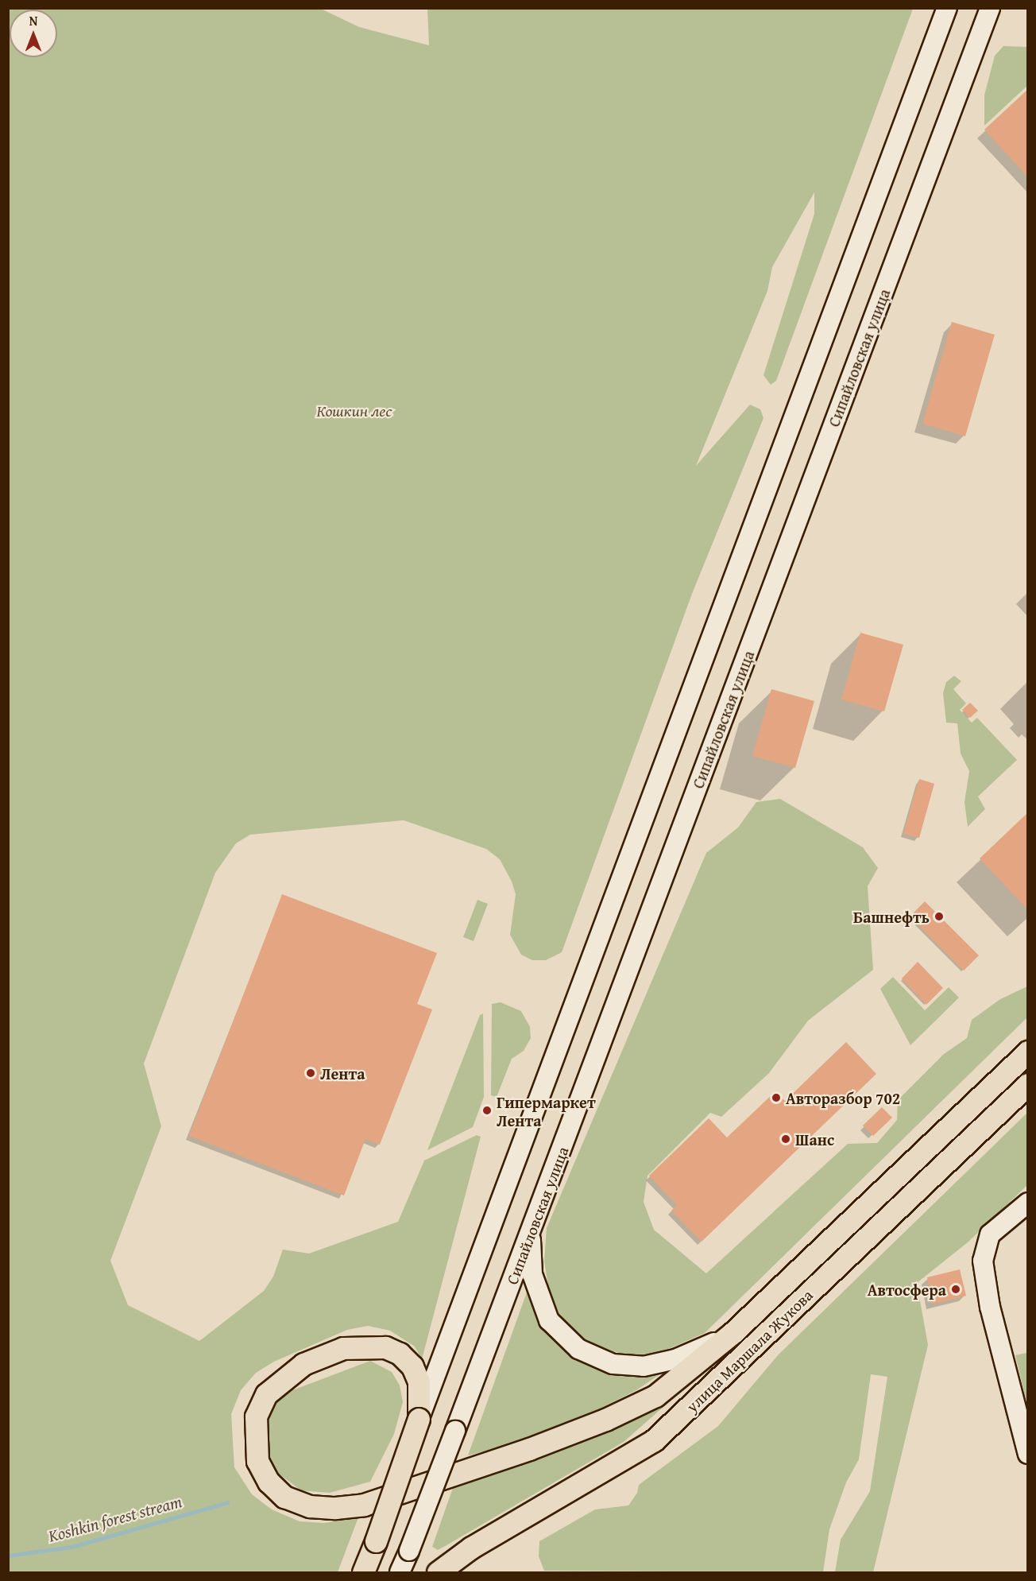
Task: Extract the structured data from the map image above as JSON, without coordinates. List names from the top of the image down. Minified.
{"streets":{"main road":["Сипайловская улица","улица Маршала Жукова"]},"water":["Koshkin forest stream"],"parks":["Кошкин лес"],"places":["Башнефть","Лента","Авторазбор 702","Гипермаркет Лента","Шанс","Автосфера"],"north":"top"}
